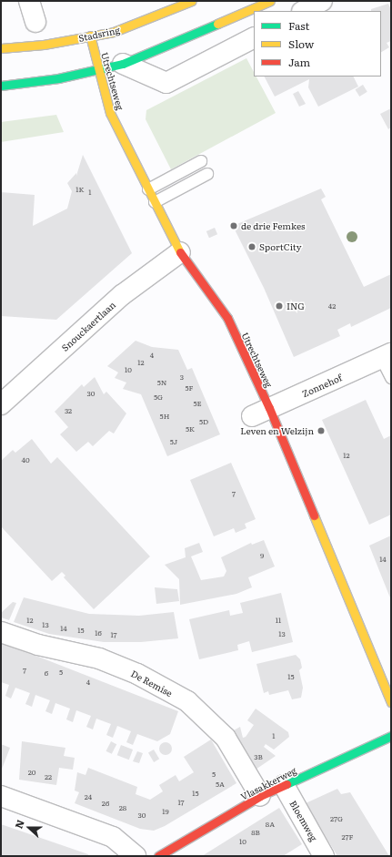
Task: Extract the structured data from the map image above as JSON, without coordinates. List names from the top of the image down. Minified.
{"streets":{"main road":["Stadsring","Utrechtseweg","Vlasakkerweg"],"street":["Snouckaertlaan","Zonnehof","De Remise","Bloemweg"]},"crossings":[["Stadsring","Utrechtseweg"],["Utrechtseweg","Snouckaertlaan"],["Utrechtseweg","Zonnehof"],["De Remise","Vlasakkerweg"],["Vlasakkerweg","Bloemweg"]],"places":["de drie Femkes","SportCity","ING","Leven en Welzijn"],"house_numbers":["1K","1","42","4","12","10","3","5N","5F","30","5G","5E","32","5H","5D","5K","5J","12","40","7","9","14","12","11","13","14","15","16","13","17","7","5","6","15","4","1","3B","20","5","22","5A","15","24","17","26","28","19","30","27G","8A","8B","27F","10"],"legend":["Fast","Slow","Jam"],"north":"left"}
